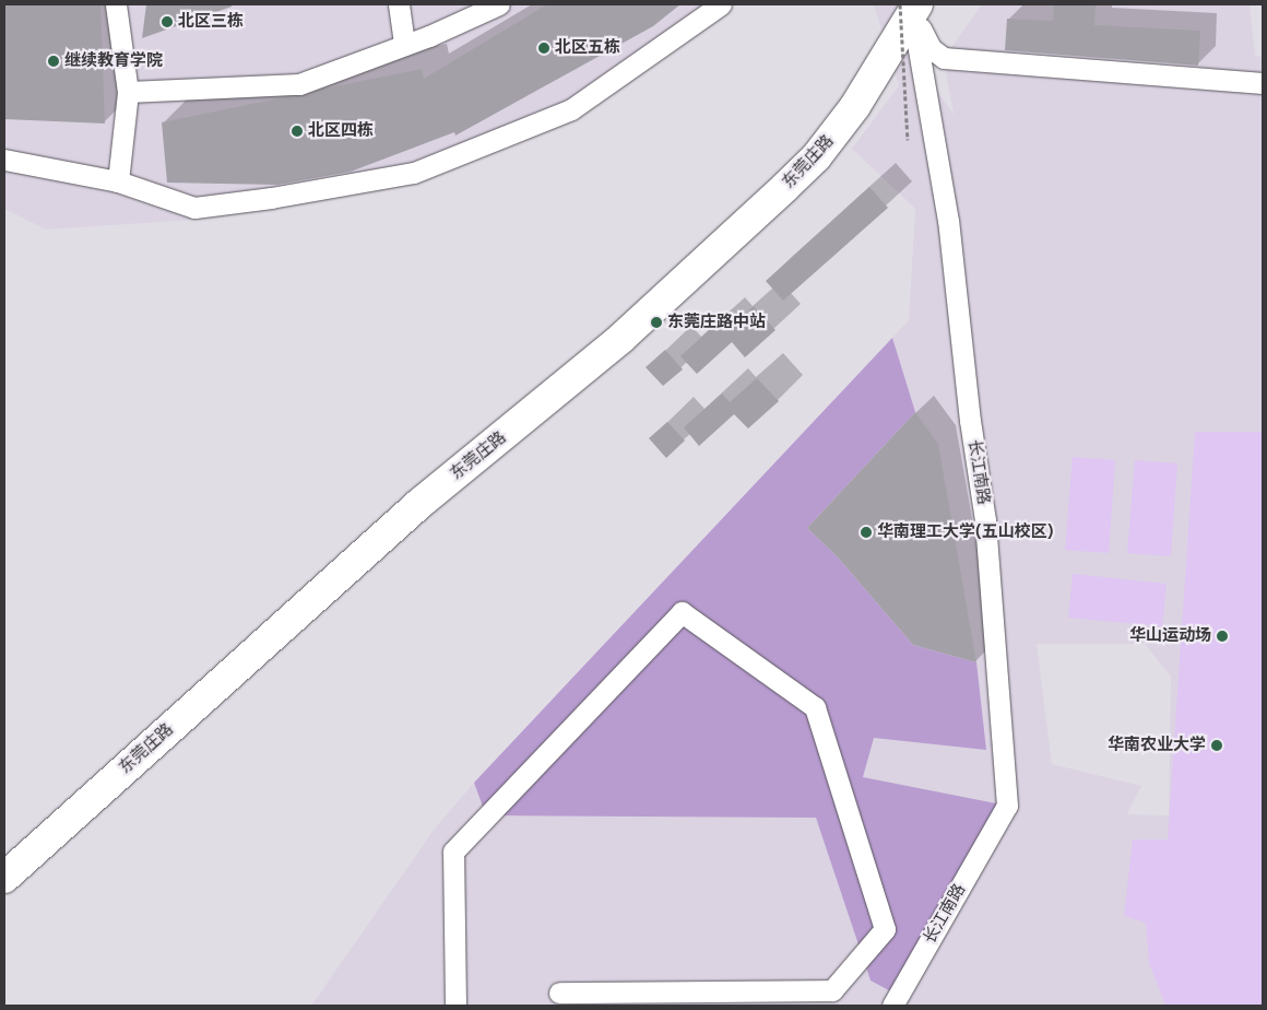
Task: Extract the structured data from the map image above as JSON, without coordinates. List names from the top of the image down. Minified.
{"streets":{"street":["东莞庄路","长江南路"]},"crossings":[["东莞庄路","长江南路"]],"places":["北区三栋","北区五栋","继续教育学院","北区四栋","东莞庄路中站","华南理工大学(五山校区)","华山运动场","华南农业大学"]}
